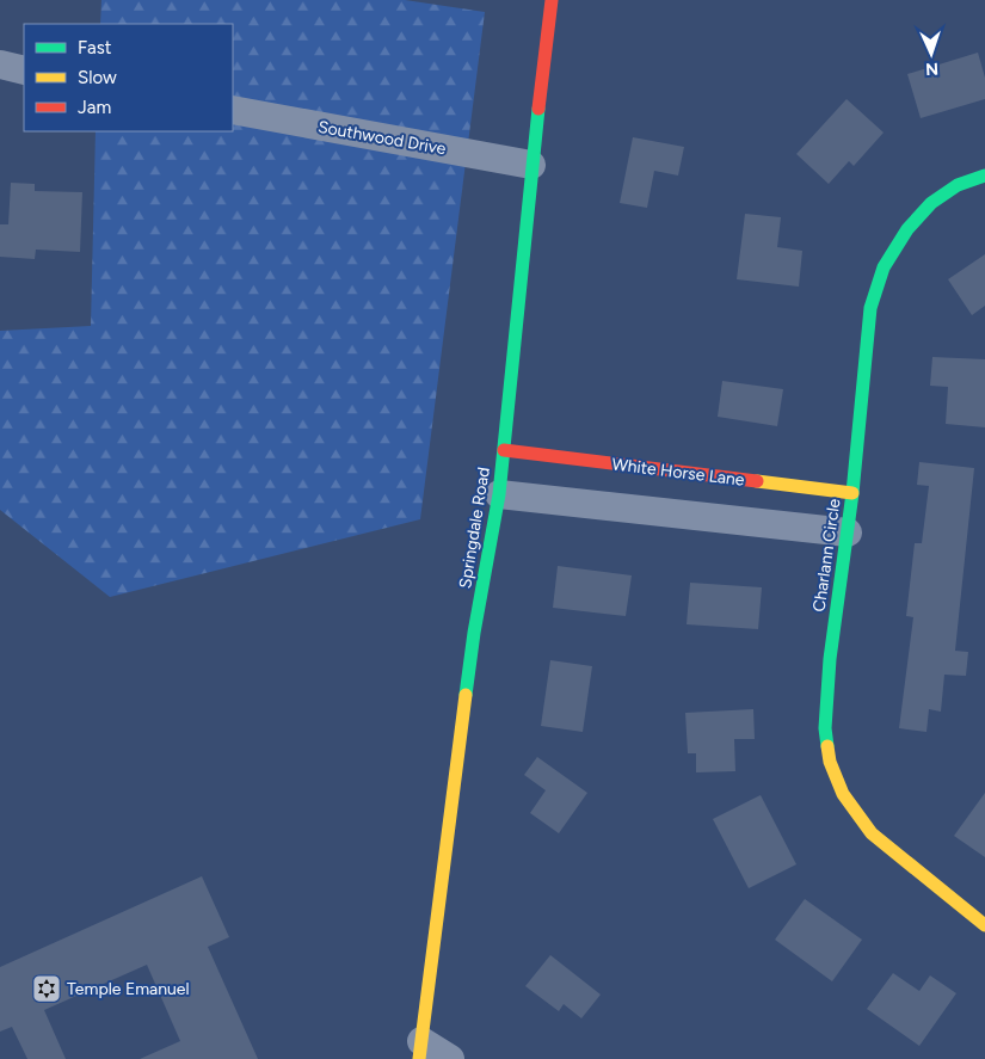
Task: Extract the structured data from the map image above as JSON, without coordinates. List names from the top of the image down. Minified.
{"streets":{"street":["Southwood Drive","White Horse Lane","Springdale Road","Charlann Circle"]},"crossings":[["Southwood Drive","Springdale Road"],["White Horse Lane","Springdale Road"],["White Horse Lane","Charlann Circle"]],"places":{"synagogue":["Temple Emanuel"]},"legend":["Fast","Slow","Jam"],"north":"bottom"}
